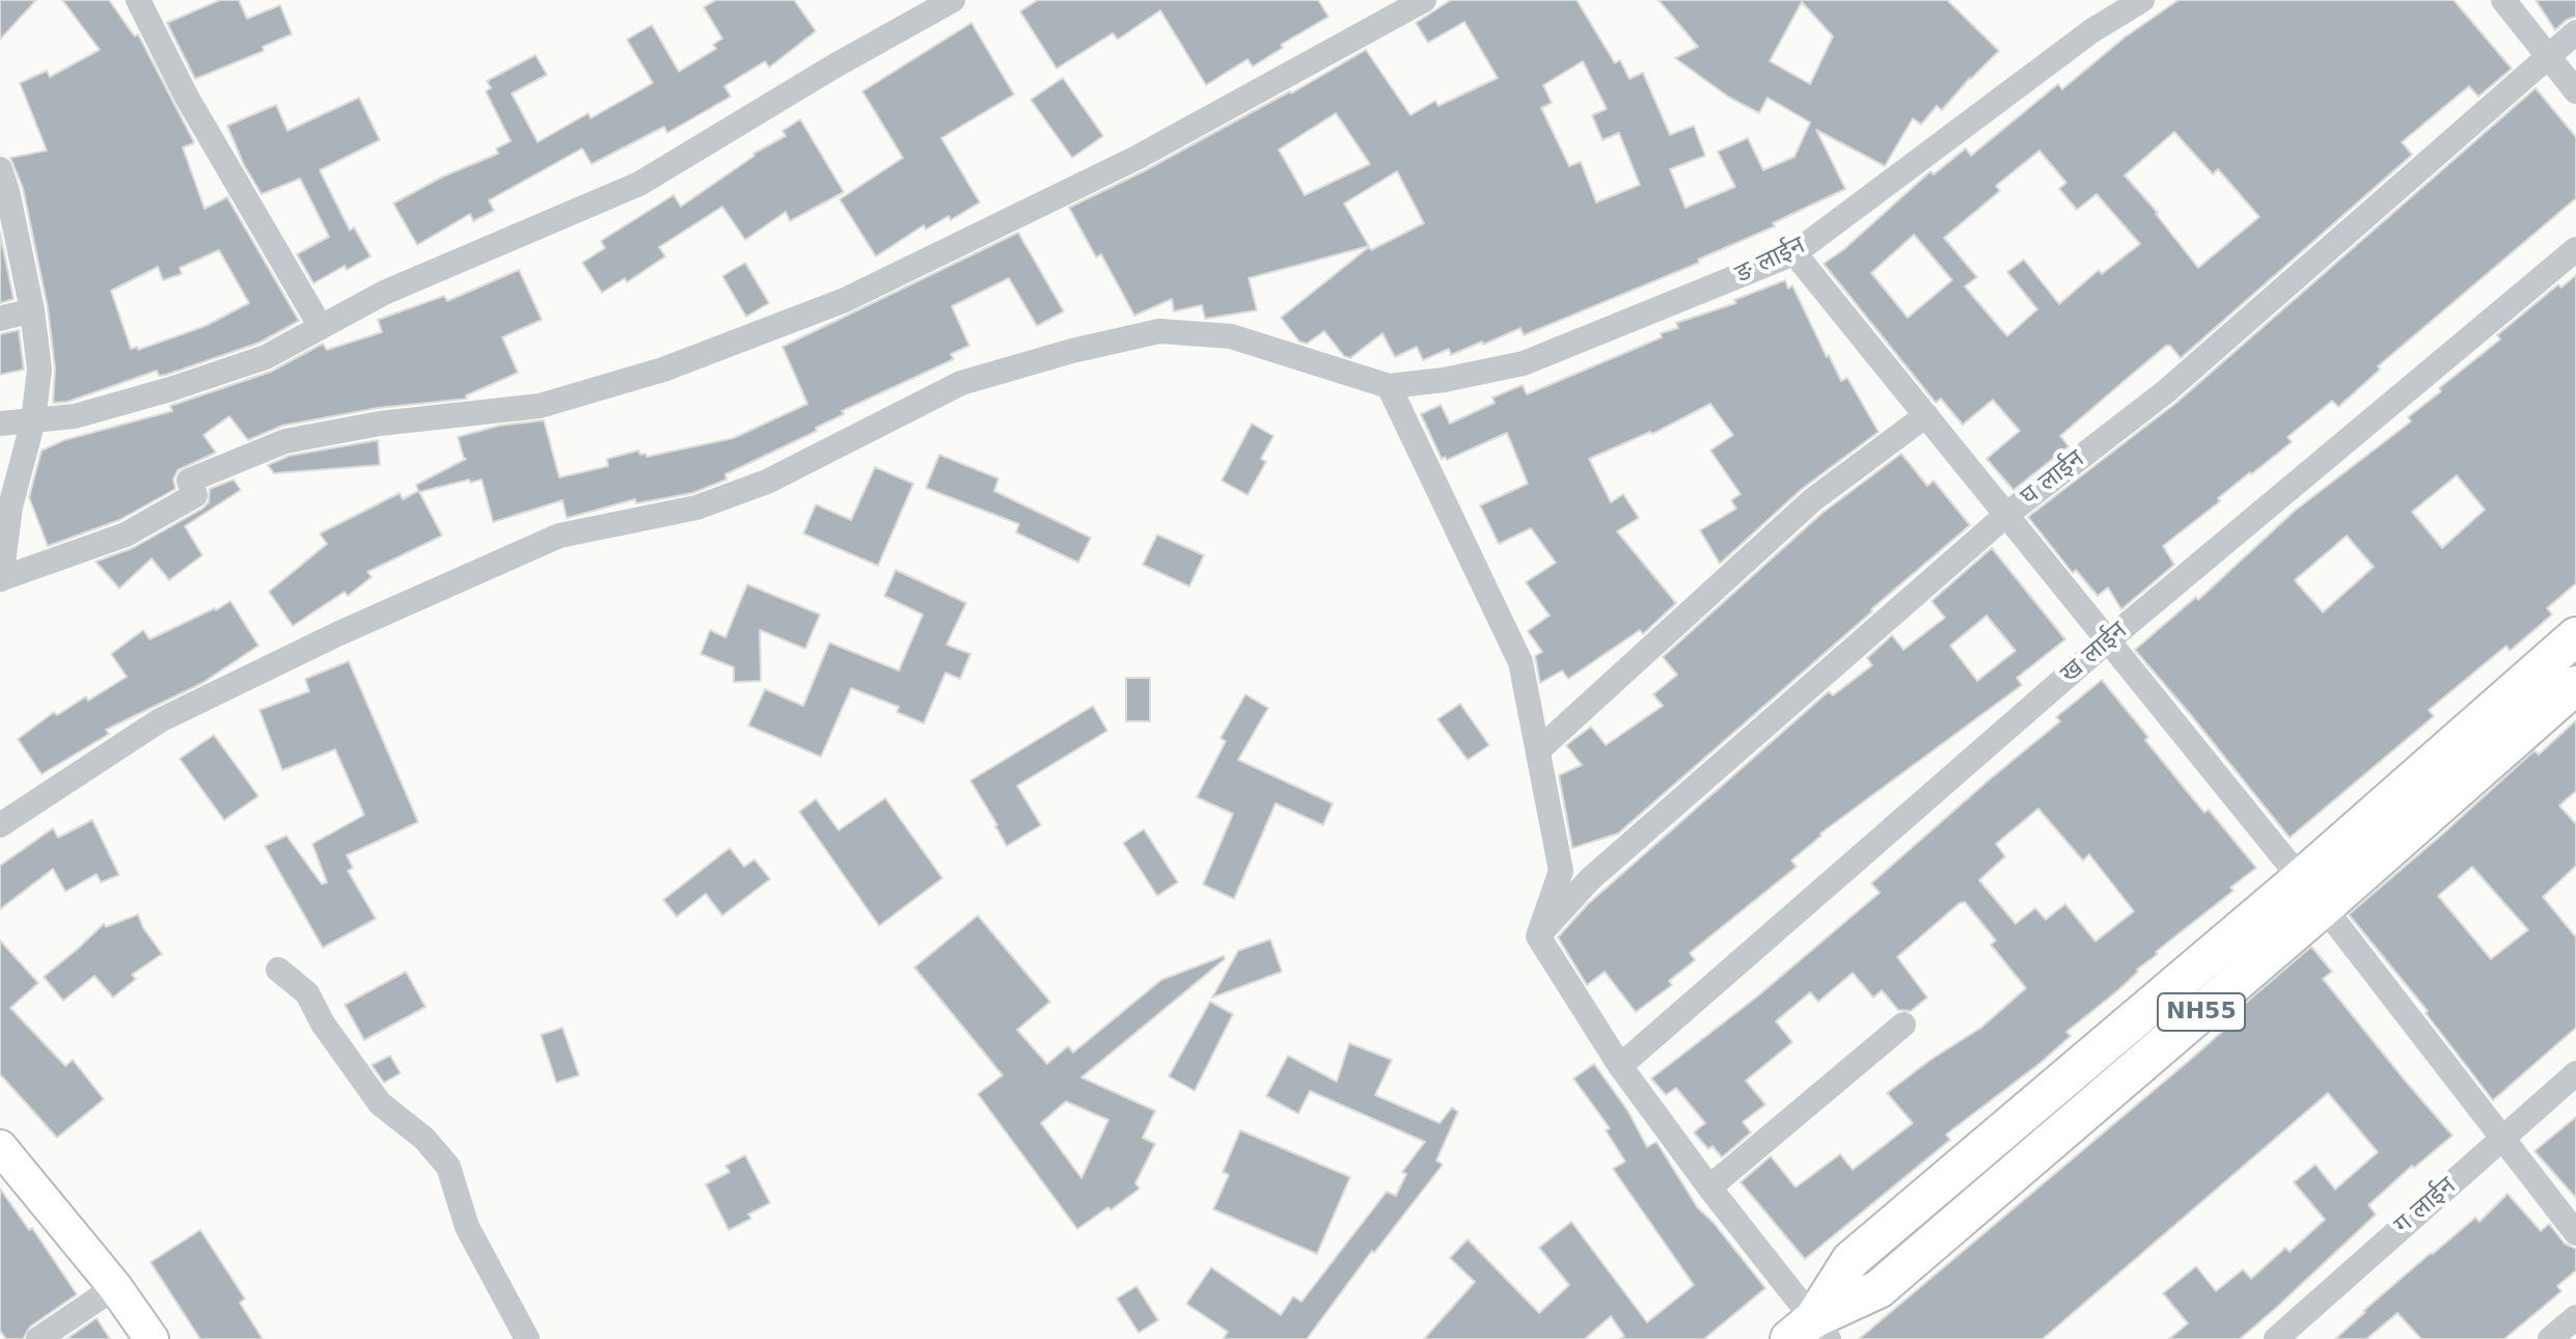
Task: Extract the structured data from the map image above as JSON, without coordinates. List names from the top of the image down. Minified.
{"streets":{"main road":["NH55"],"street":["ङ लाईन","घ लाईन","ख लाईन","ग लाईन"]}}
